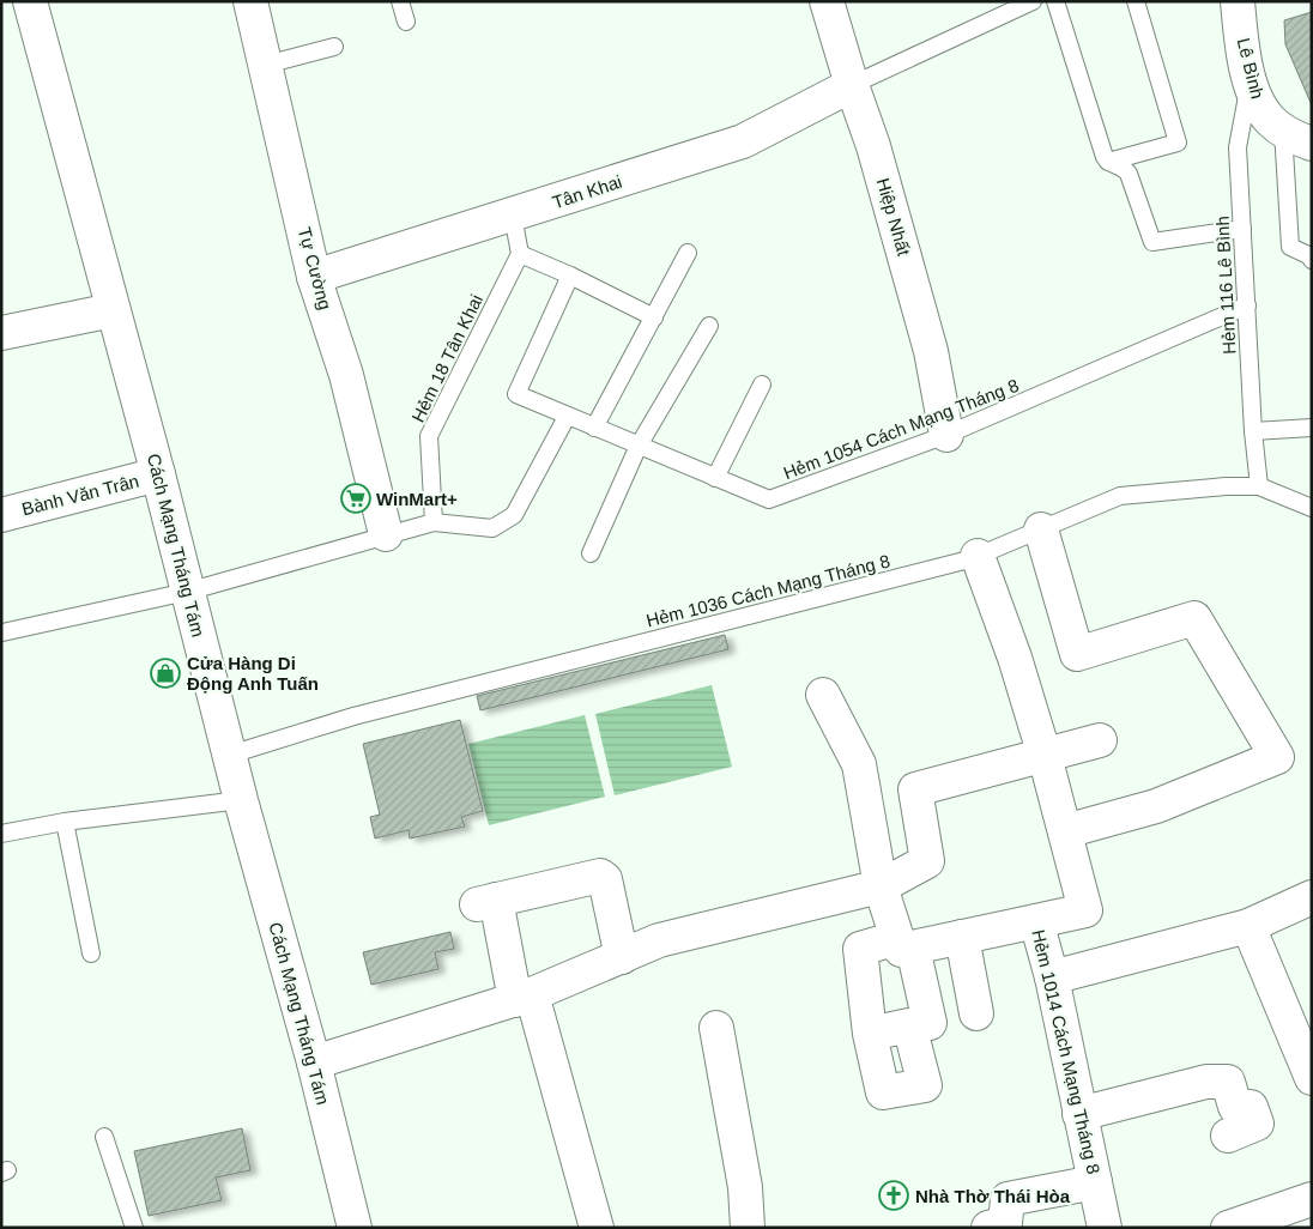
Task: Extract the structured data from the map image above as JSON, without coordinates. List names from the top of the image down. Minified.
{"streets":{"street":["Lê Bình","Tân Khai","Hiệp Nhất","Tự Cường","Bành Văn Trân","Cách Mạng Tháng Tám","Hẻm 1014 Cách Mạng Tháng 8"],"lane":["Hẻm 116 Lê Bình","Hẻm 18 Tân Khai","Hẻm 1054 Cách Mạng Tháng 8","Hẻm 1036 Cách Mạng Tháng 8"]},"crossings":[["Lê Bình","Hẻm 116 Lê Bình"],["Tân Khai","Hiệp Nhất"],["Tân Khai","Tự Cường"],["Hiệp Nhất","Hẻm 1054 Cách Mạng Tháng 8"],["Hẻm 116 Lê Bình","Hẻm 1054 Cách Mạng Tháng 8"],["Hẻm 116 Lê Bình","Hẻm 1036 Cách Mạng Tháng 8"],["Bành Văn Trân","Cách Mạng Tháng Tám"],["Cách Mạng Tháng Tám","Hẻm 1036 Cách Mạng Tháng 8"]],"places":{"supermarket":["WinMart+"],"shop":["Cửa Hàng Di Động Anh Tuấn"],"church":["Nhà Thờ Thái Hòa"]}}
